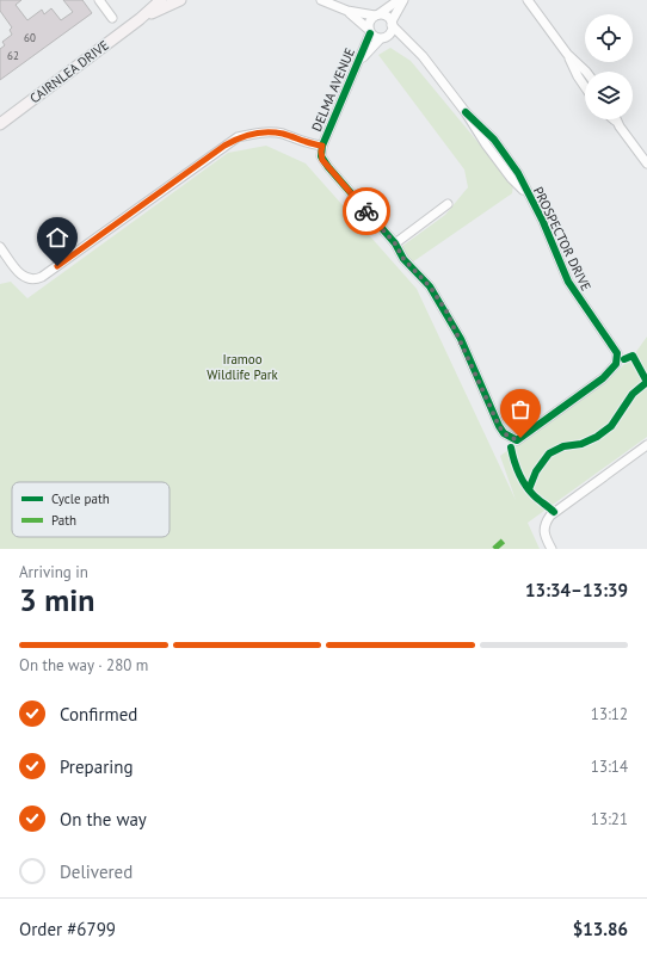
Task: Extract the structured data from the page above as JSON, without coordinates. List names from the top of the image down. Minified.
{"streets":{"street":["CAIRNLEA DRIVE","DELMA AVENUE","PROSPECTOR DRIVE"]},"crossings":[["DELMA AVENUE","PROSPECTOR DRIVE"]],"parks":["Iramoo Wildlife Park"],"house_numbers":["60","62"],"legend":["Cycle path","Path"],"page":{"heading":["3 min","Arriving in","13:34–13:39"],"panel":["Order #6799","$13.86"],"bar":"On the way · 280 m","list":[["Confirmed","13:12"],["Preparing","13:14"],["On the way","13:21"],"Delivered"]}}
